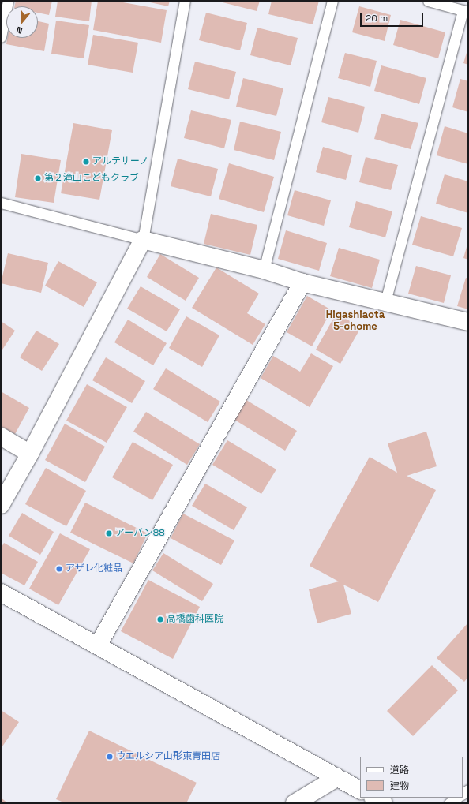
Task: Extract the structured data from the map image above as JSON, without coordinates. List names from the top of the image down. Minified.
{"districts":["Higashiaota 5-chome"],"places":["アルテサーノ","第２滝山こどもクラブ","アーバン88","アザレ化粧品","高橋歯科医院","ウエルシア山形東青田店"],"legend":["道路","建物"],"scale_bar":"20 m","north":"bottom"}
